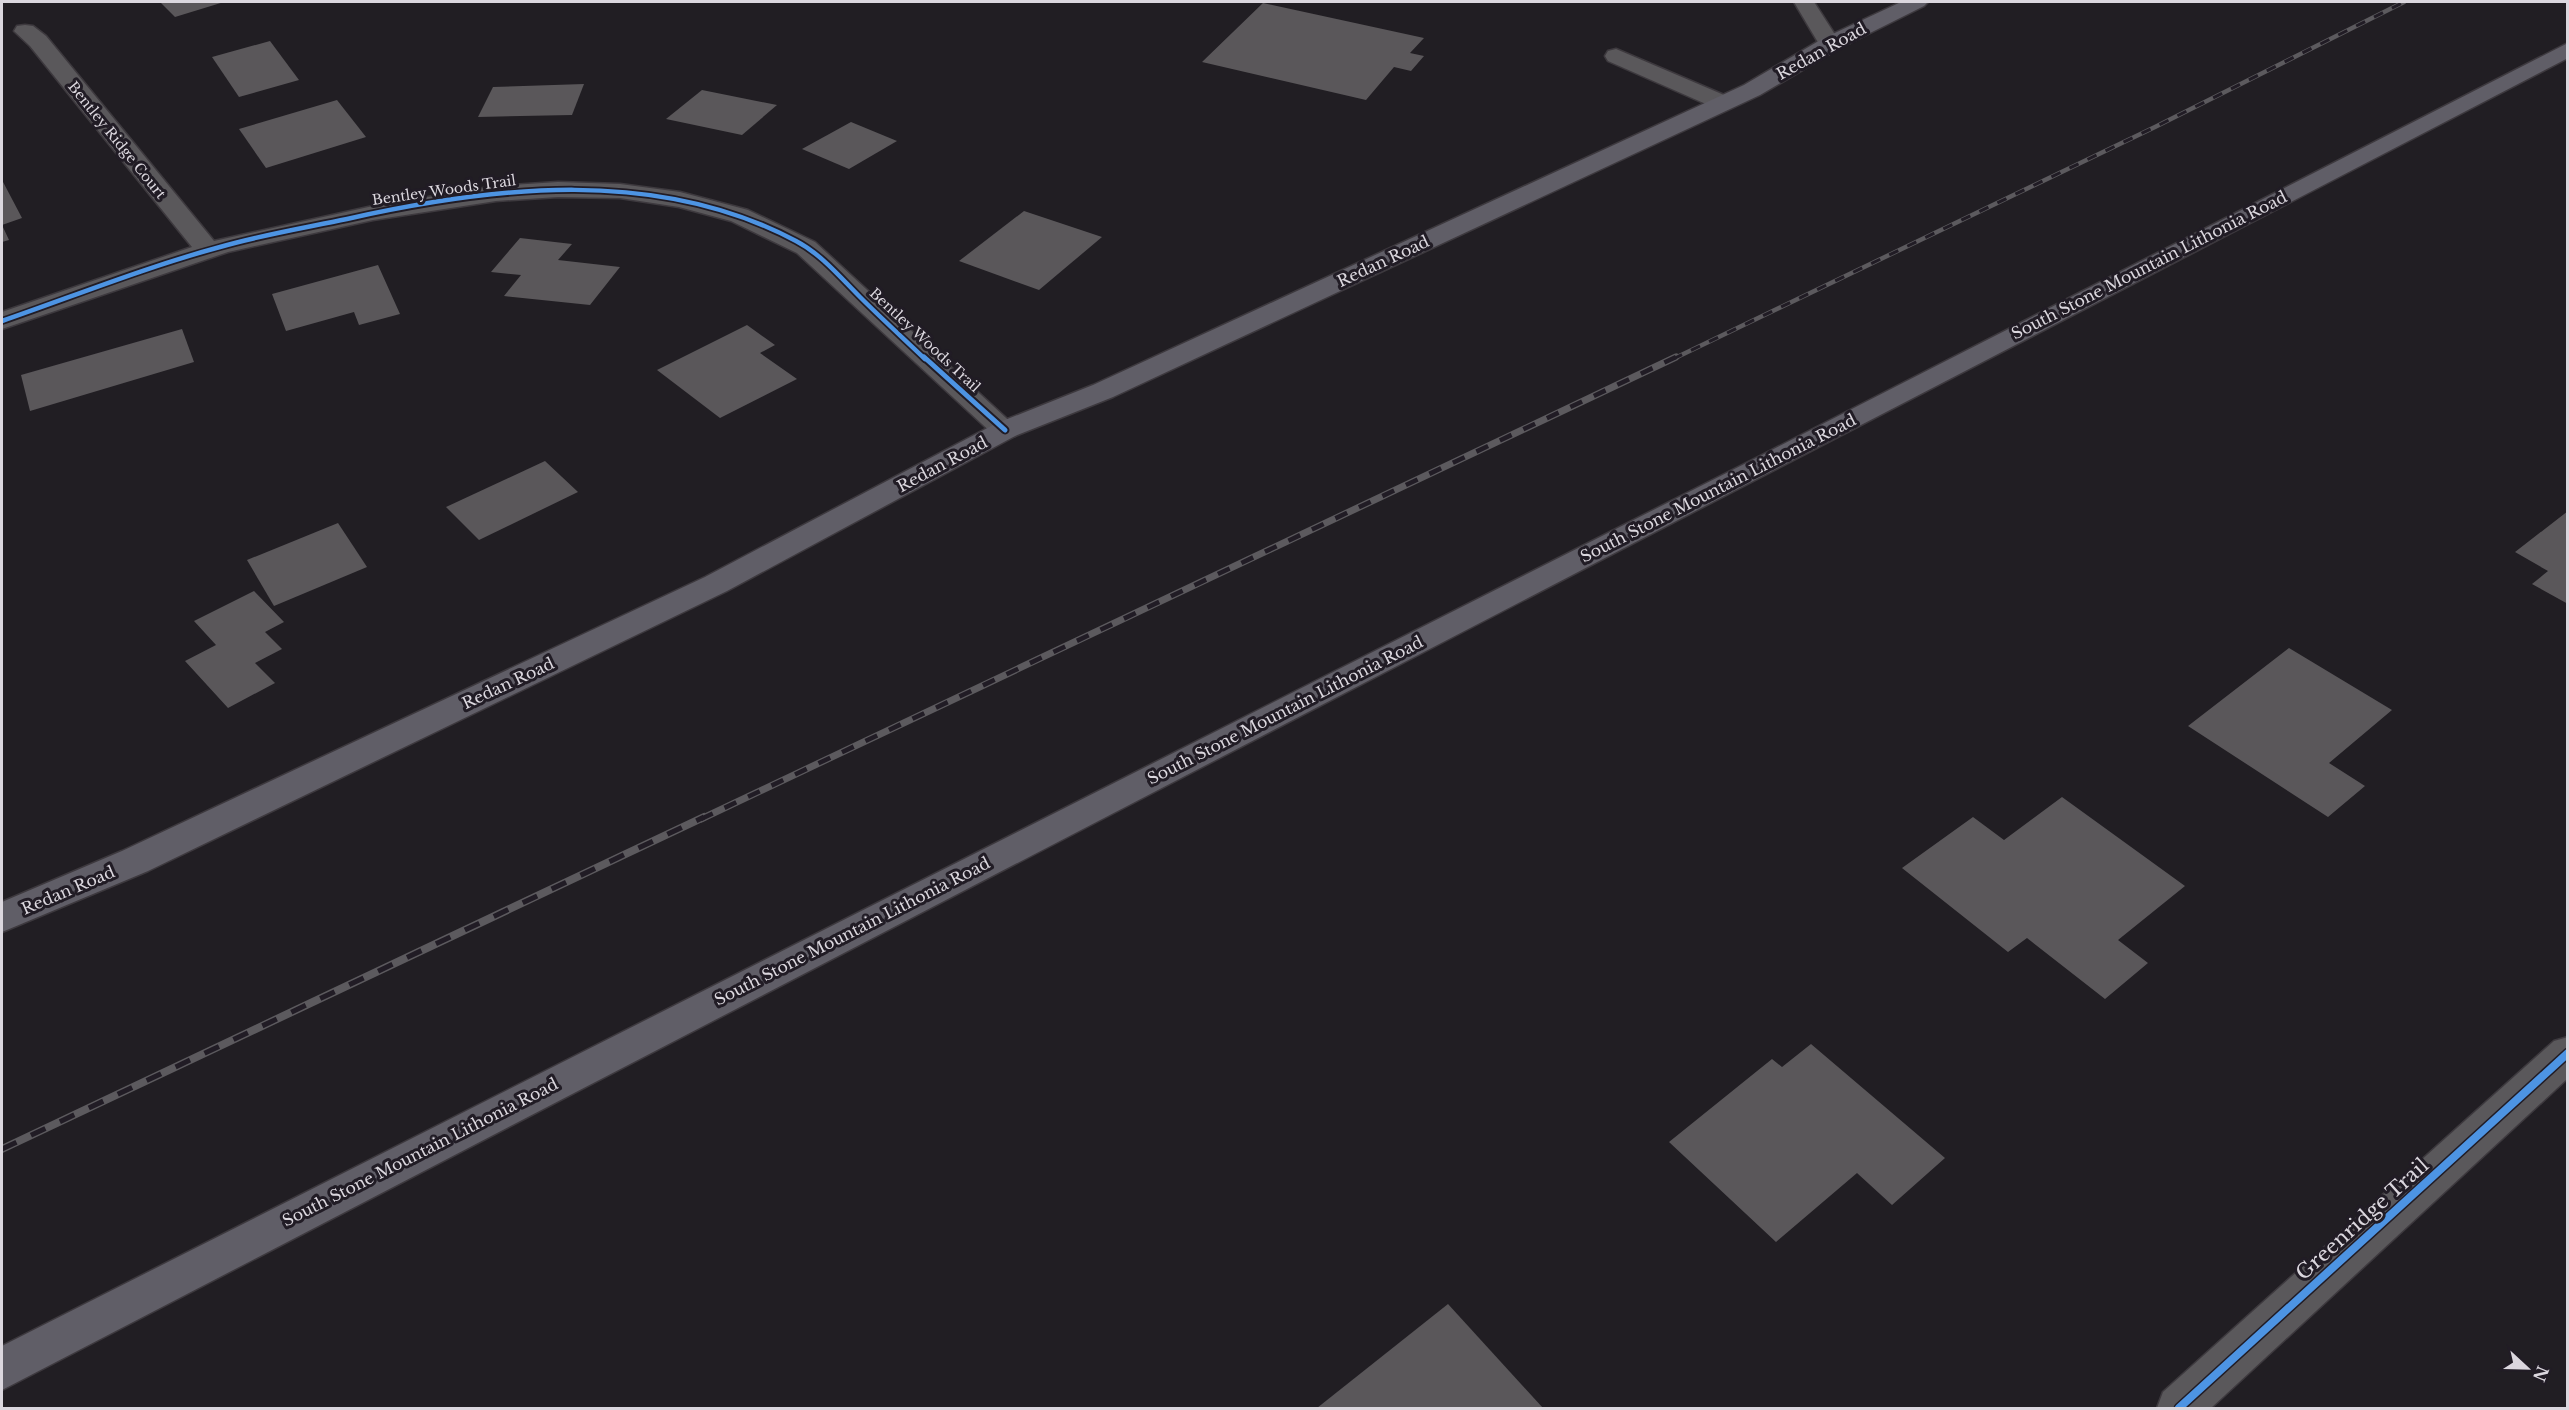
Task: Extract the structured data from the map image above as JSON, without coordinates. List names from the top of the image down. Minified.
{"streets":{"main road":["Redan Road","South Stone Mountain Lithonia Road"],"street":["Bentley Ridge Court","Bentley Woods Trail","Greenridge Trail"]},"crossings":[["Redan Road","Bentley Woods Trail"],["Bentley Ridge Court","Bentley Woods Trail"]],"north":"right"}
